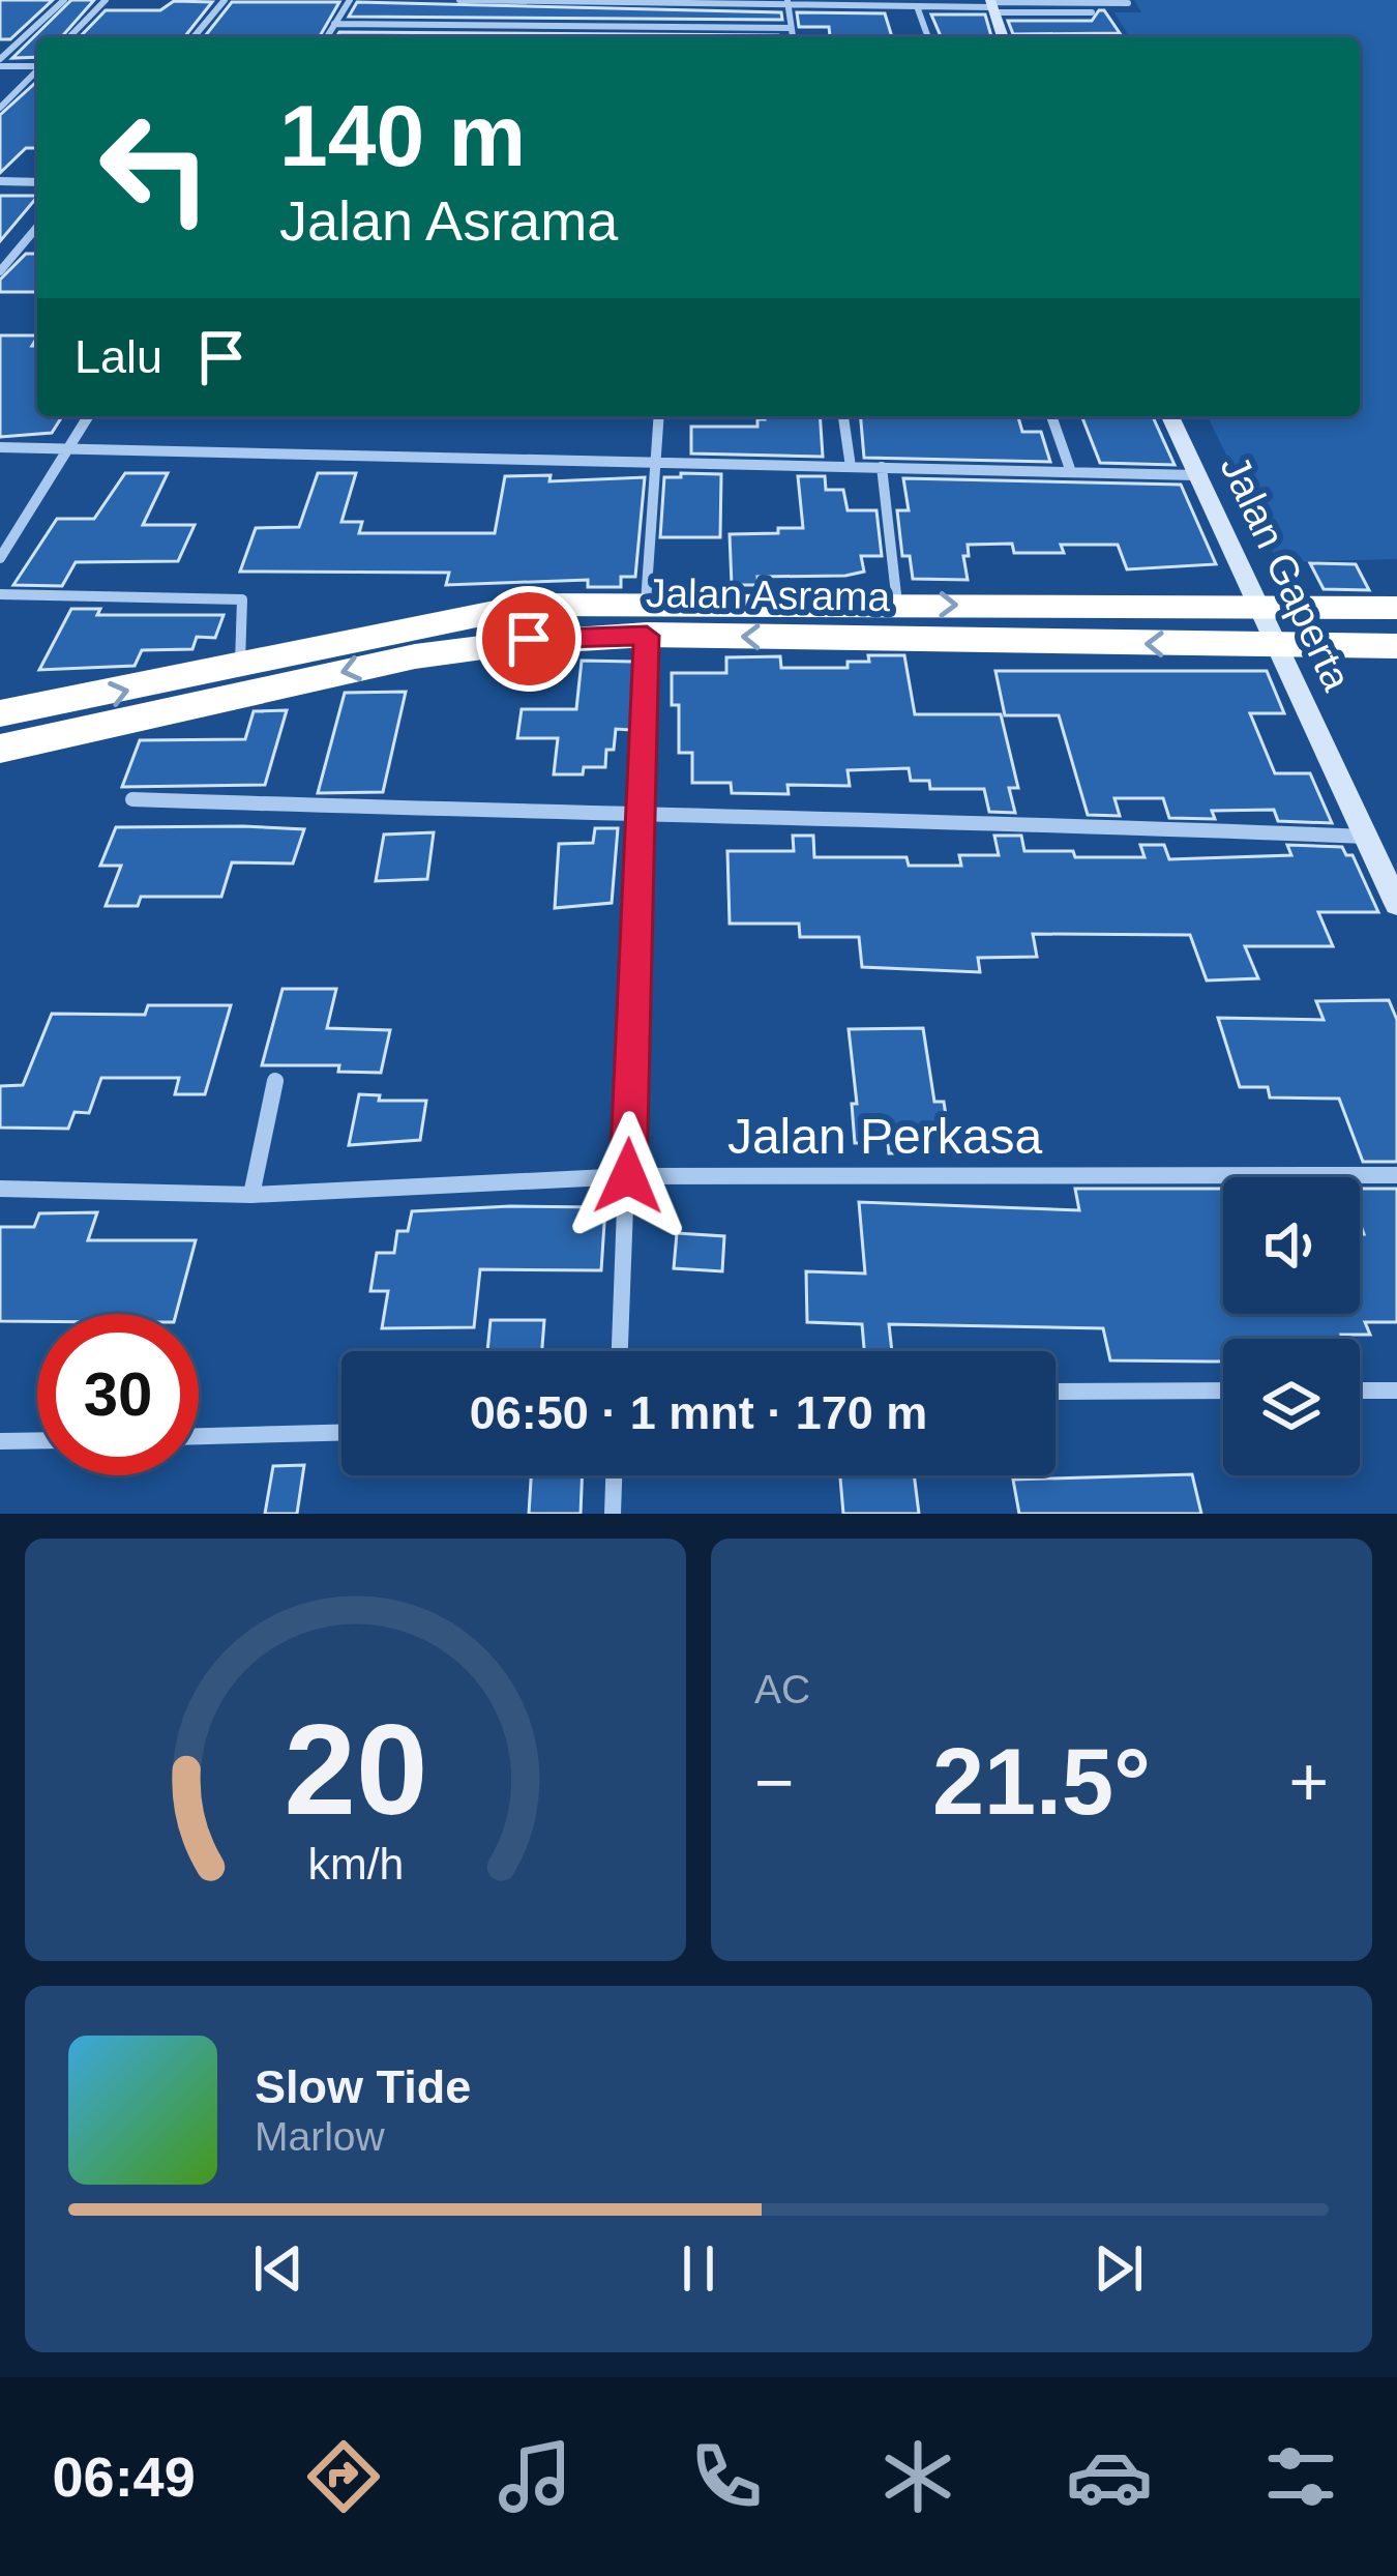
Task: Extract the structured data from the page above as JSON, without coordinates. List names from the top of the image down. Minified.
{"streets":{"highway":["Jalan Asrama"],"street":["Jalan Gaperta","Jalan Perkasa"]},"crossings":[["Jalan Gaperta","Jalan Asrama"]],"page":{"turn":["140 m","Jalan Asrama"],"then":"Lalu","limit":"30","trip":"06:50 · 1 mnt · 170 m","tile":"AC","heat":["−","21.5°","+"],"song":["Slow Tide","Marlow"],"tabs":"06:49","gauge":["20","km/h"]}}
